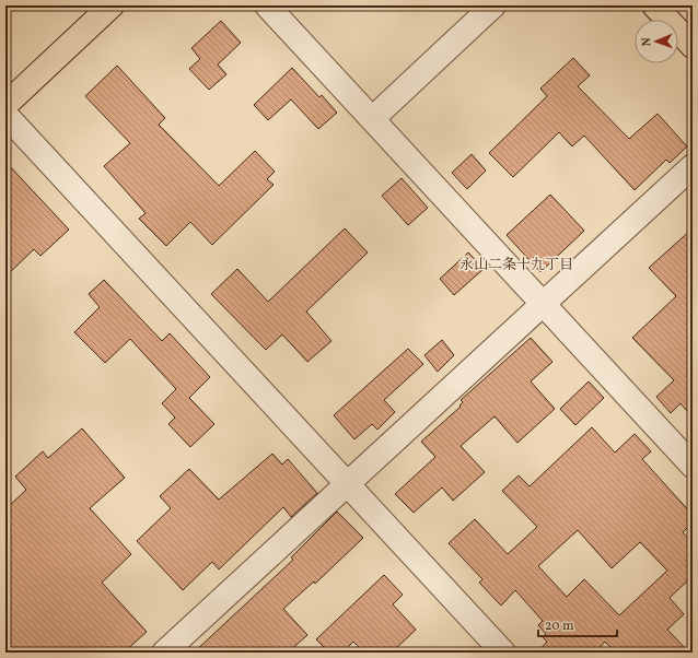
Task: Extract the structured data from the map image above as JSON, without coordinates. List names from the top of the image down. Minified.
{"districts":["永山二条十九丁目"],"scale_bar":"20 m","north":"left"}
